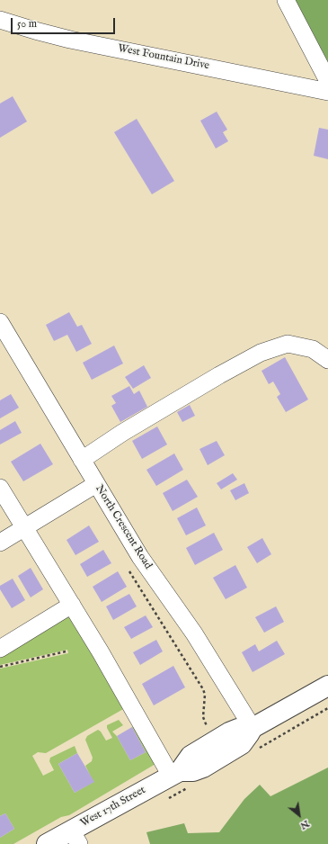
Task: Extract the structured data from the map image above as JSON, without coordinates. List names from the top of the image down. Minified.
{"streets":{"main road":["West 17th Street"],"street":["West Fountain Drive","North Crescent Road"]},"crossings":[["North Crescent Road","West 17th Street"]],"scale_bar":"50 m","north":"bottom right"}
